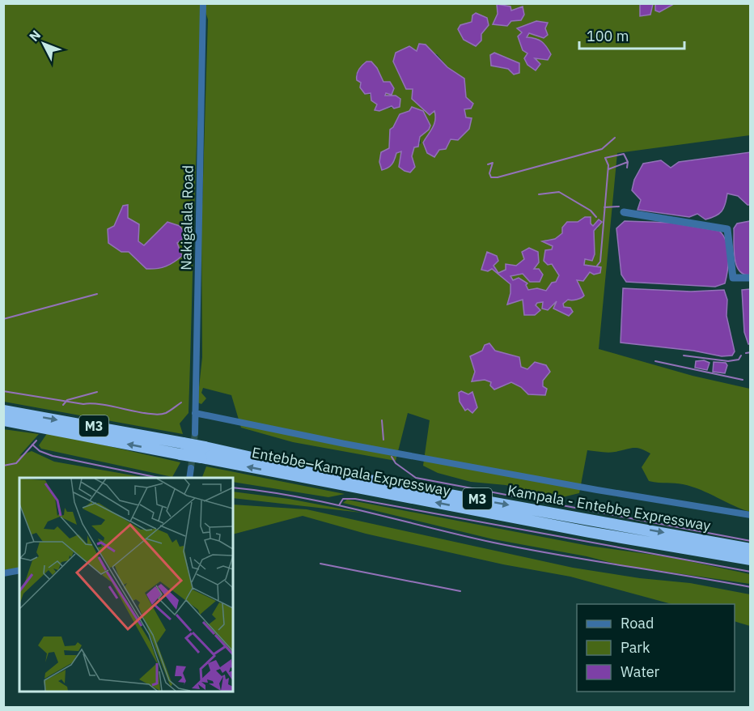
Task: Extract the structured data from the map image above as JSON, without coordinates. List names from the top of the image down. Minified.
{"streets":{"highway":["M3","Entebbe–Kampala Expressway","Kampala - Entebbe Expressway"],"street":["Nakigalala Road"]},"crossings":[["Entebbe–Kampala Expressway","Kampala - Entebbe Expressway"]],"one_way":["Kampala - Entebbe Expressway"],"legend":["Road","Park","Water"],"scale_bar":"100 m","north":"top left"}
